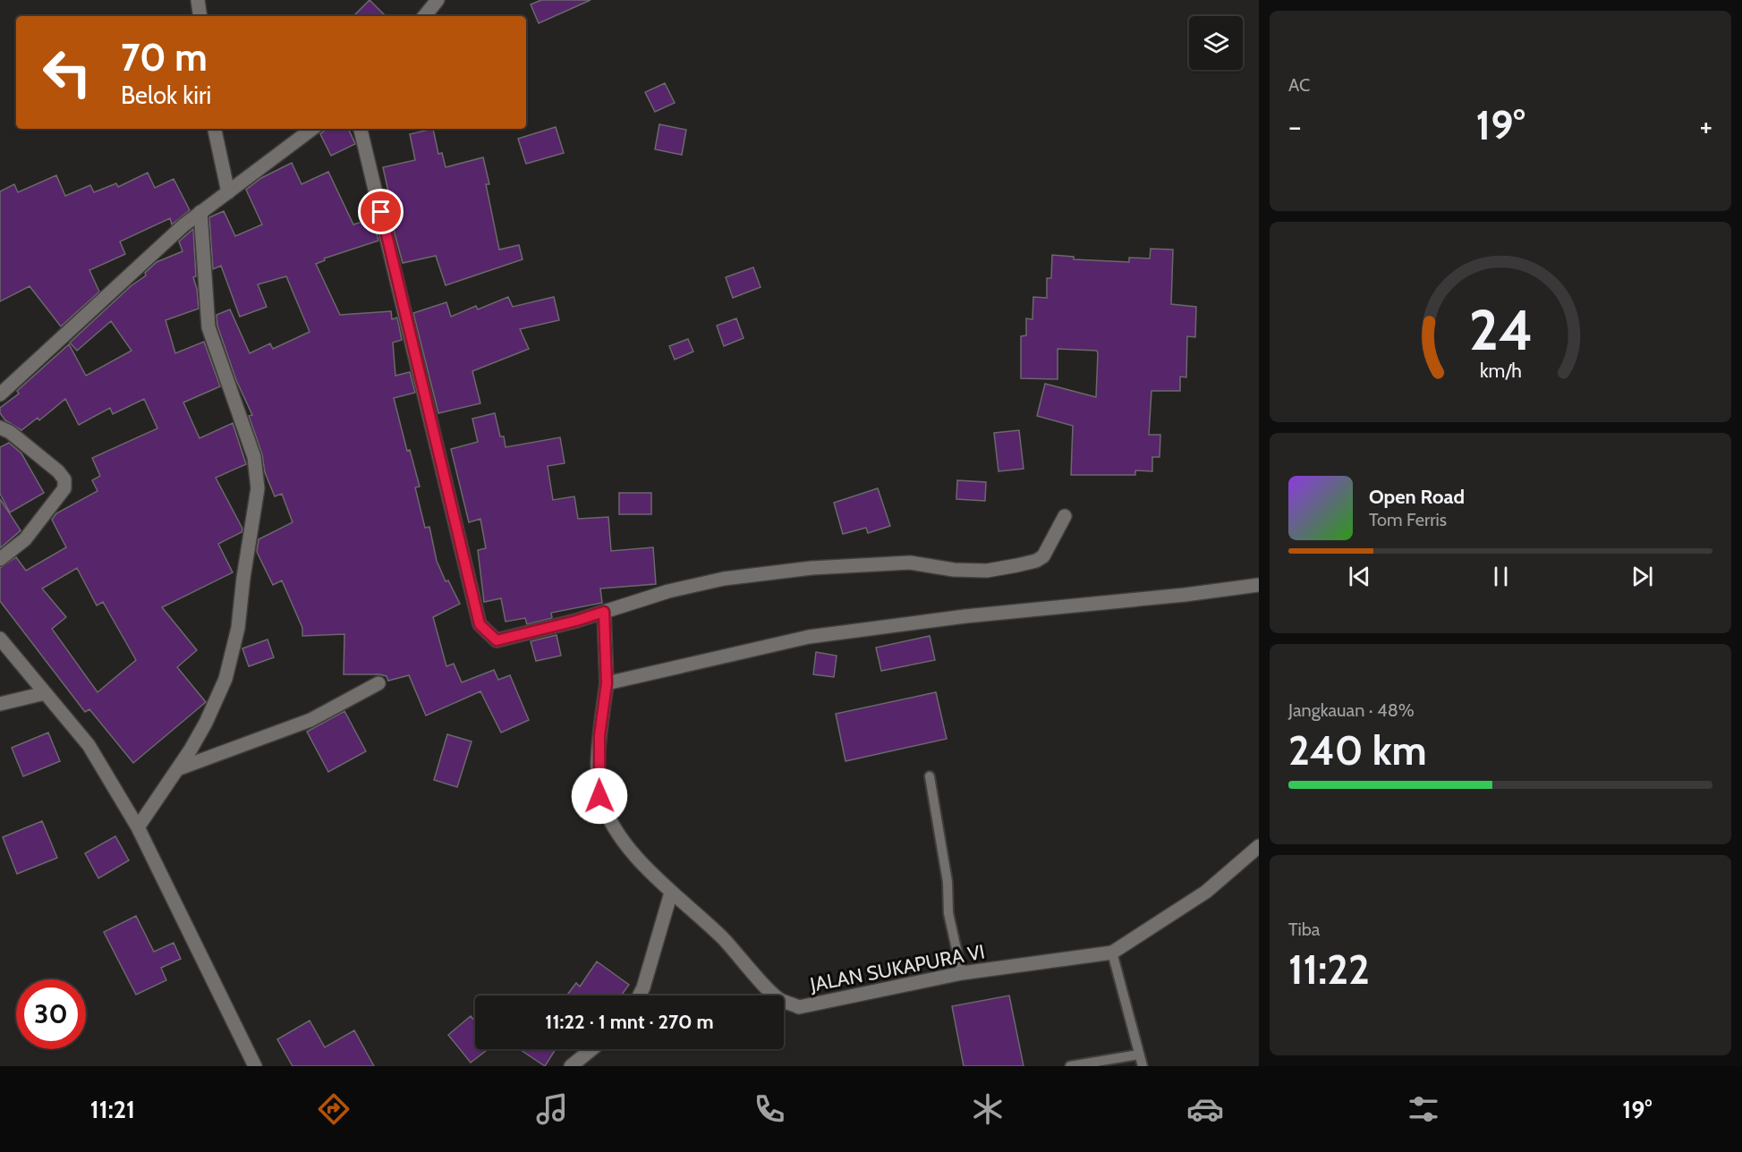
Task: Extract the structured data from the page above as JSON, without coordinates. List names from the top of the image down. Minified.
{"streets":{"street":["JALAN SUKAPURA VI"]},"page":{"tile":["AC",["Jangkauan · 48%","240 km"],["Tiba","11:22"]],"turn":["70 m","Belok kiri"],"heat":["−","19°","+"],"song":["Open Road","Tom Ferris"],"limit":"30","trip":"11:22 · 1 mnt · 270 m","tabs":["11:21","19°"],"gauge":["24","km/h"]}}
